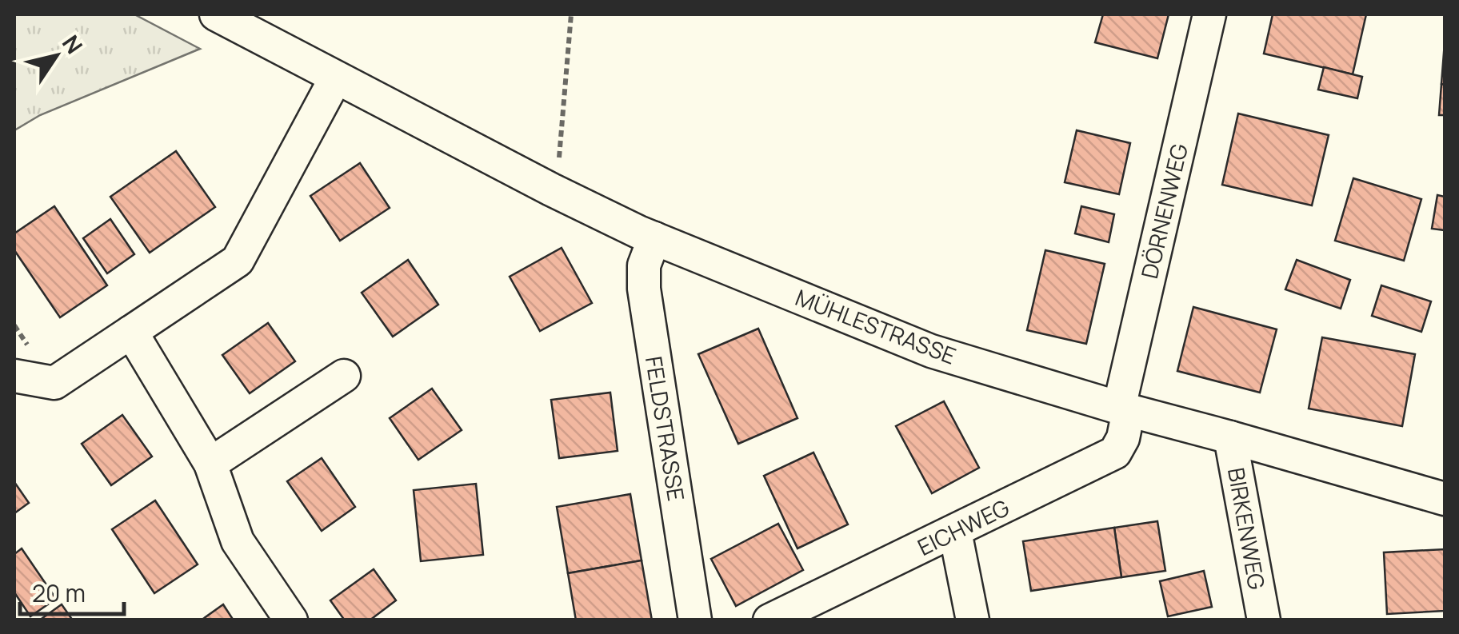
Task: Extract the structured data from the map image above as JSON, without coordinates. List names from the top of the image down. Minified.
{"streets":{"street":["DÖRNENWEG","MÜHLESTRASSE","FELDSTRASSE","EICHWEG","BIRKENWEG"]},"crossings":[["DÖRNENWEG","MÜHLESTRASSE"],["DÖRNENWEG","EICHWEG"],["MÜHLESTRASSE","FELDSTRASSE"],["MÜHLESTRASSE","EICHWEG"],["MÜHLESTRASSE","BIRKENWEG"]],"scale_bar":"20 m","north":"top right"}
